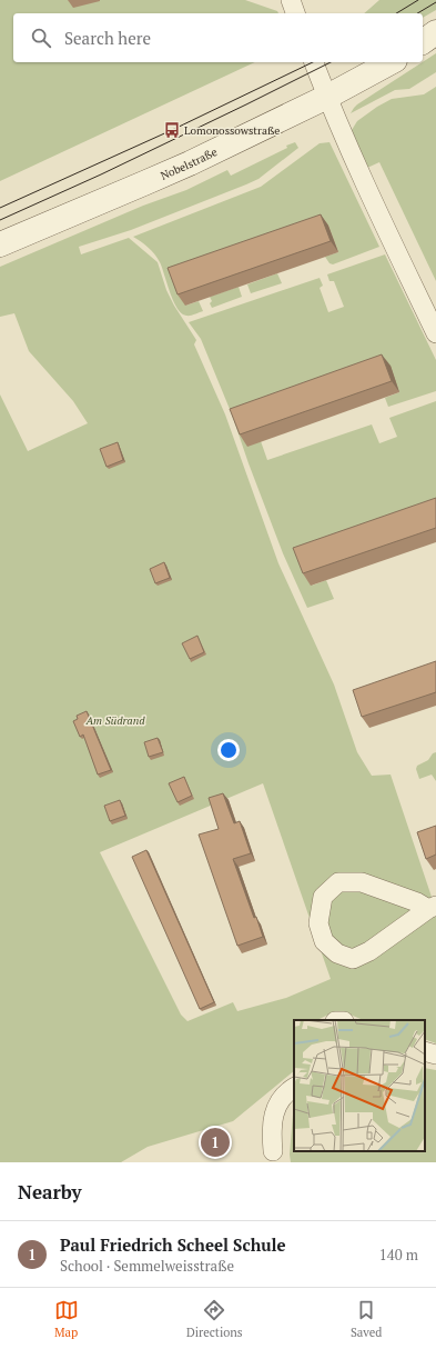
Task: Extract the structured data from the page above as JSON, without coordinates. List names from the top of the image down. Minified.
{"streets":{"main road":["Nobelstraße"]},"parks":["Am Südrand"],"places":{"bus stop":["Lomonossowstraße"]},"page":{"search":"Search here","pins":"1","heading":"Nearby","list":[{"mark":"1","name":"Paul Friedrich Scheel Schule","note":"School · Semmelweisstraße","value":"140 m"}],"nav":["Map","Directions","Saved"]}}
